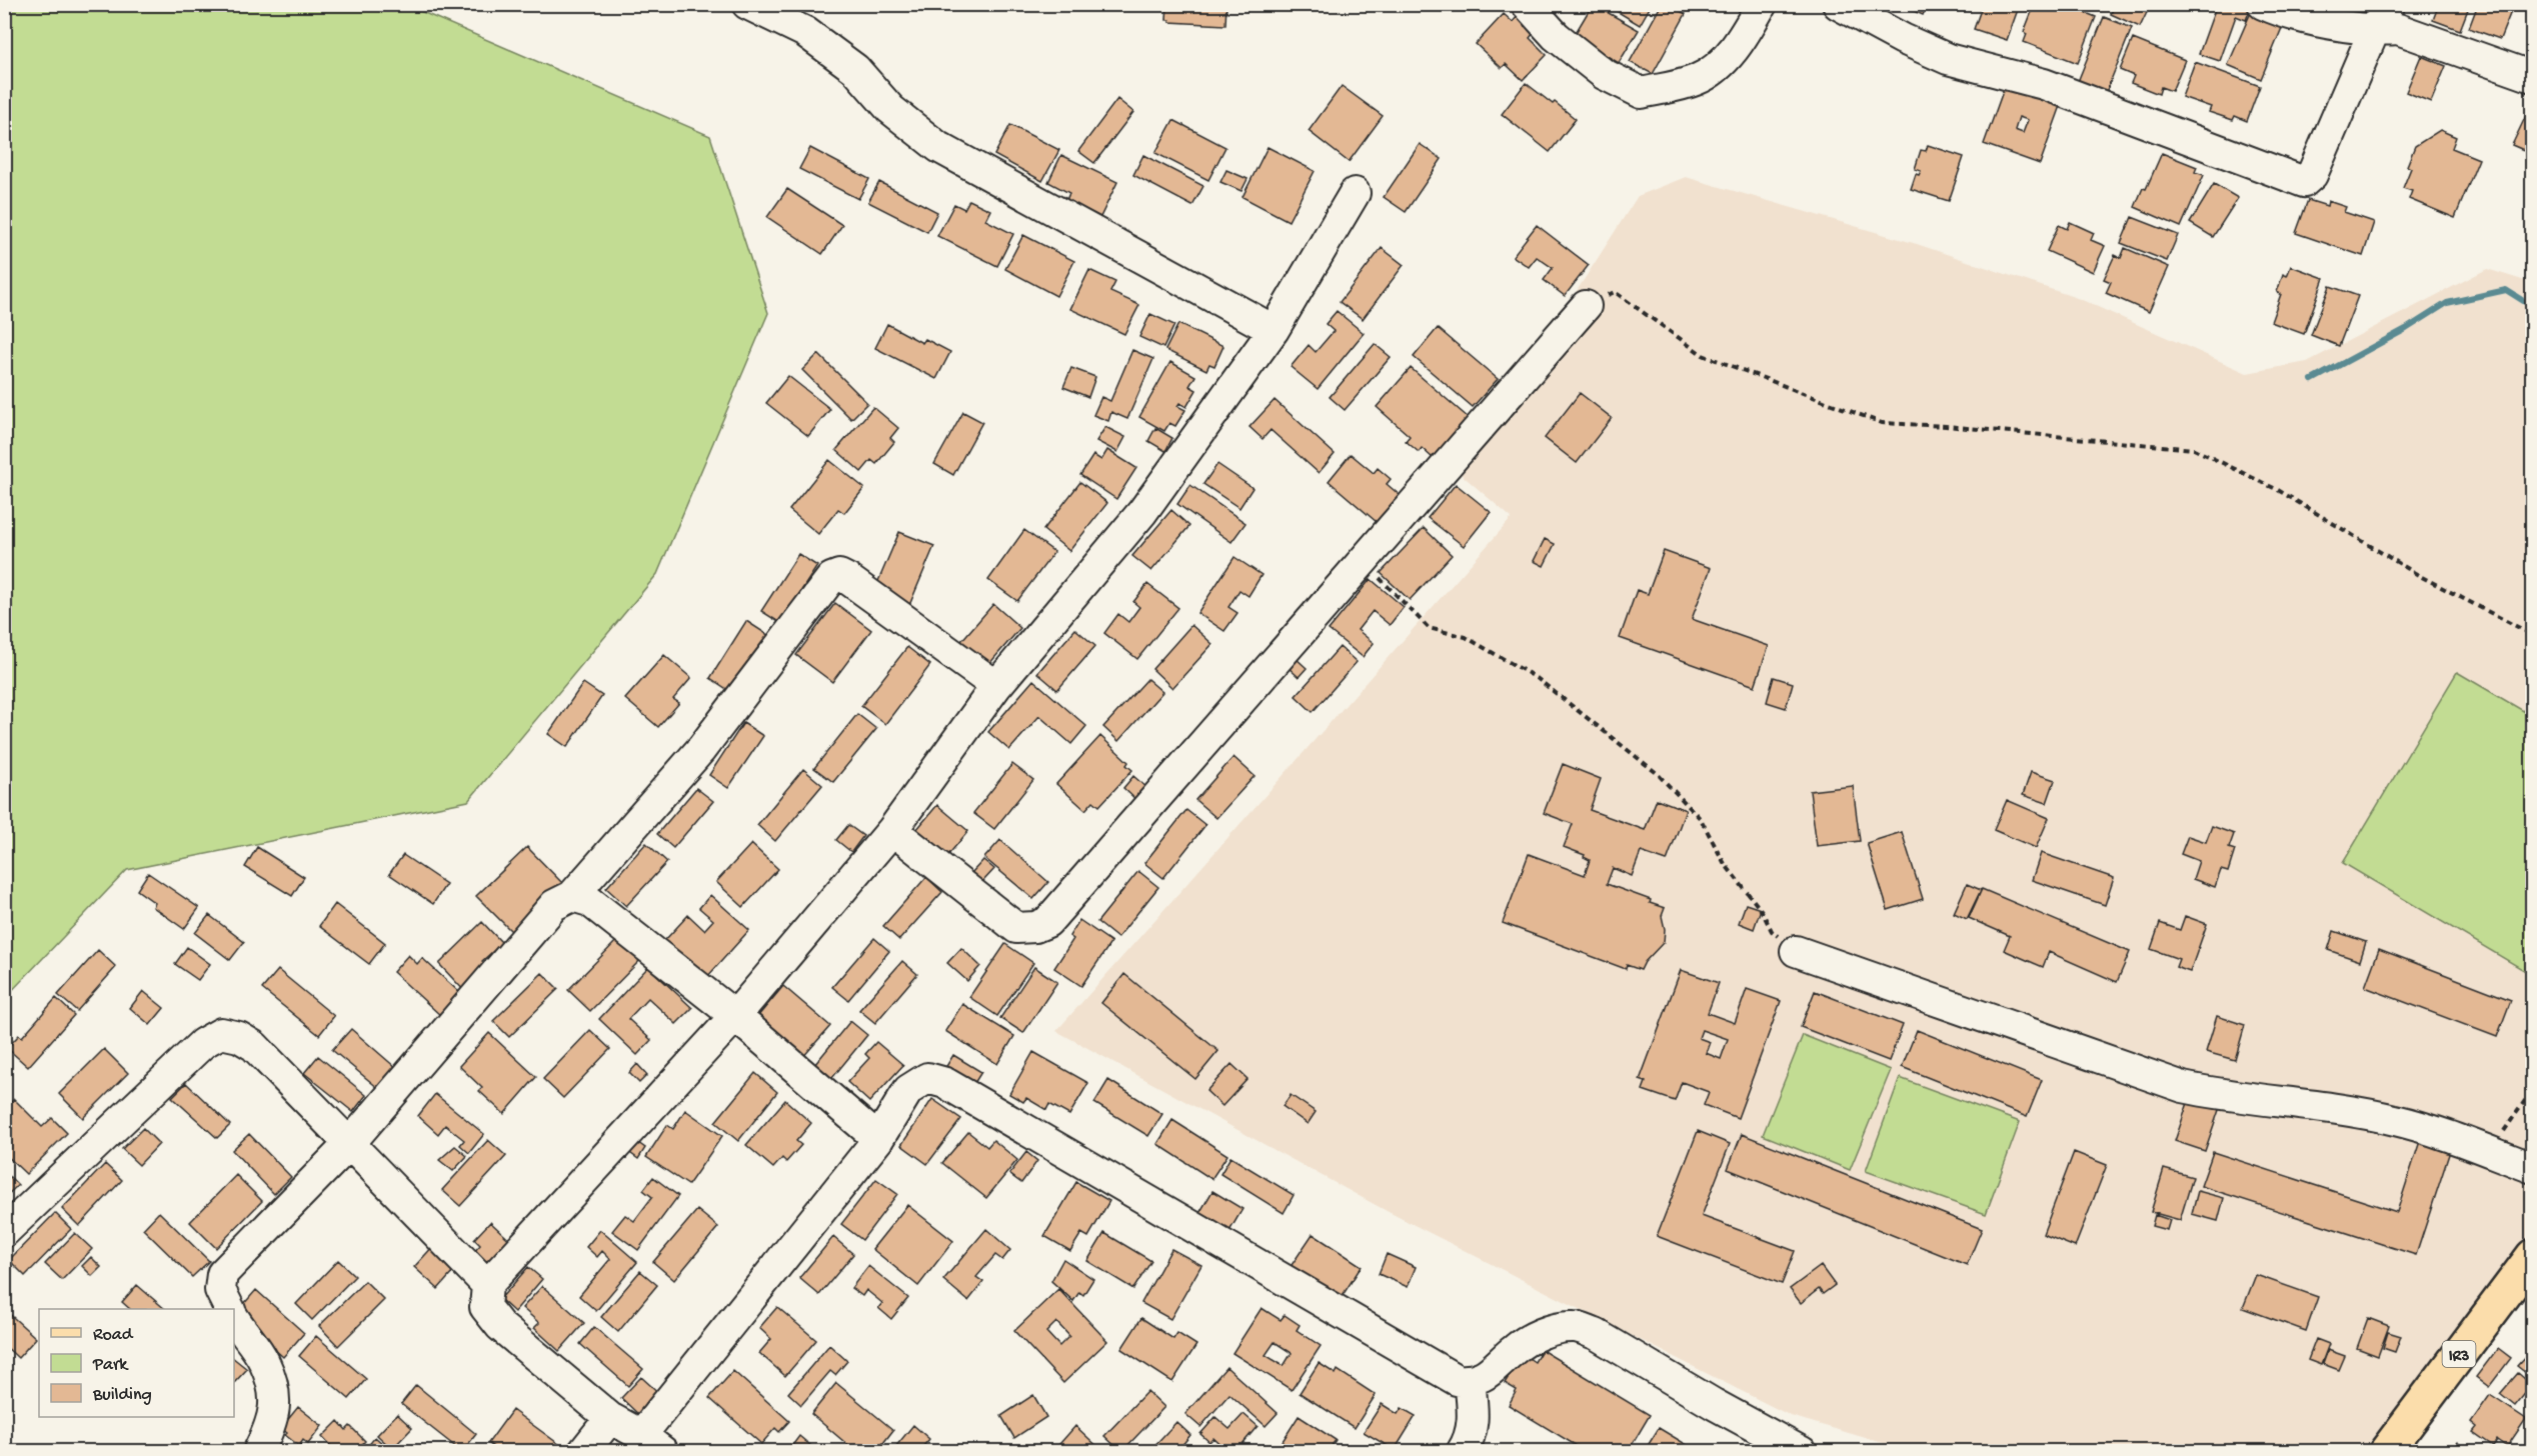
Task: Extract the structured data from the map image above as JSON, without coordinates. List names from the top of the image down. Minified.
{"streets":{"main road":["IR3"]},"legend":["Road","Park","Building"]}
